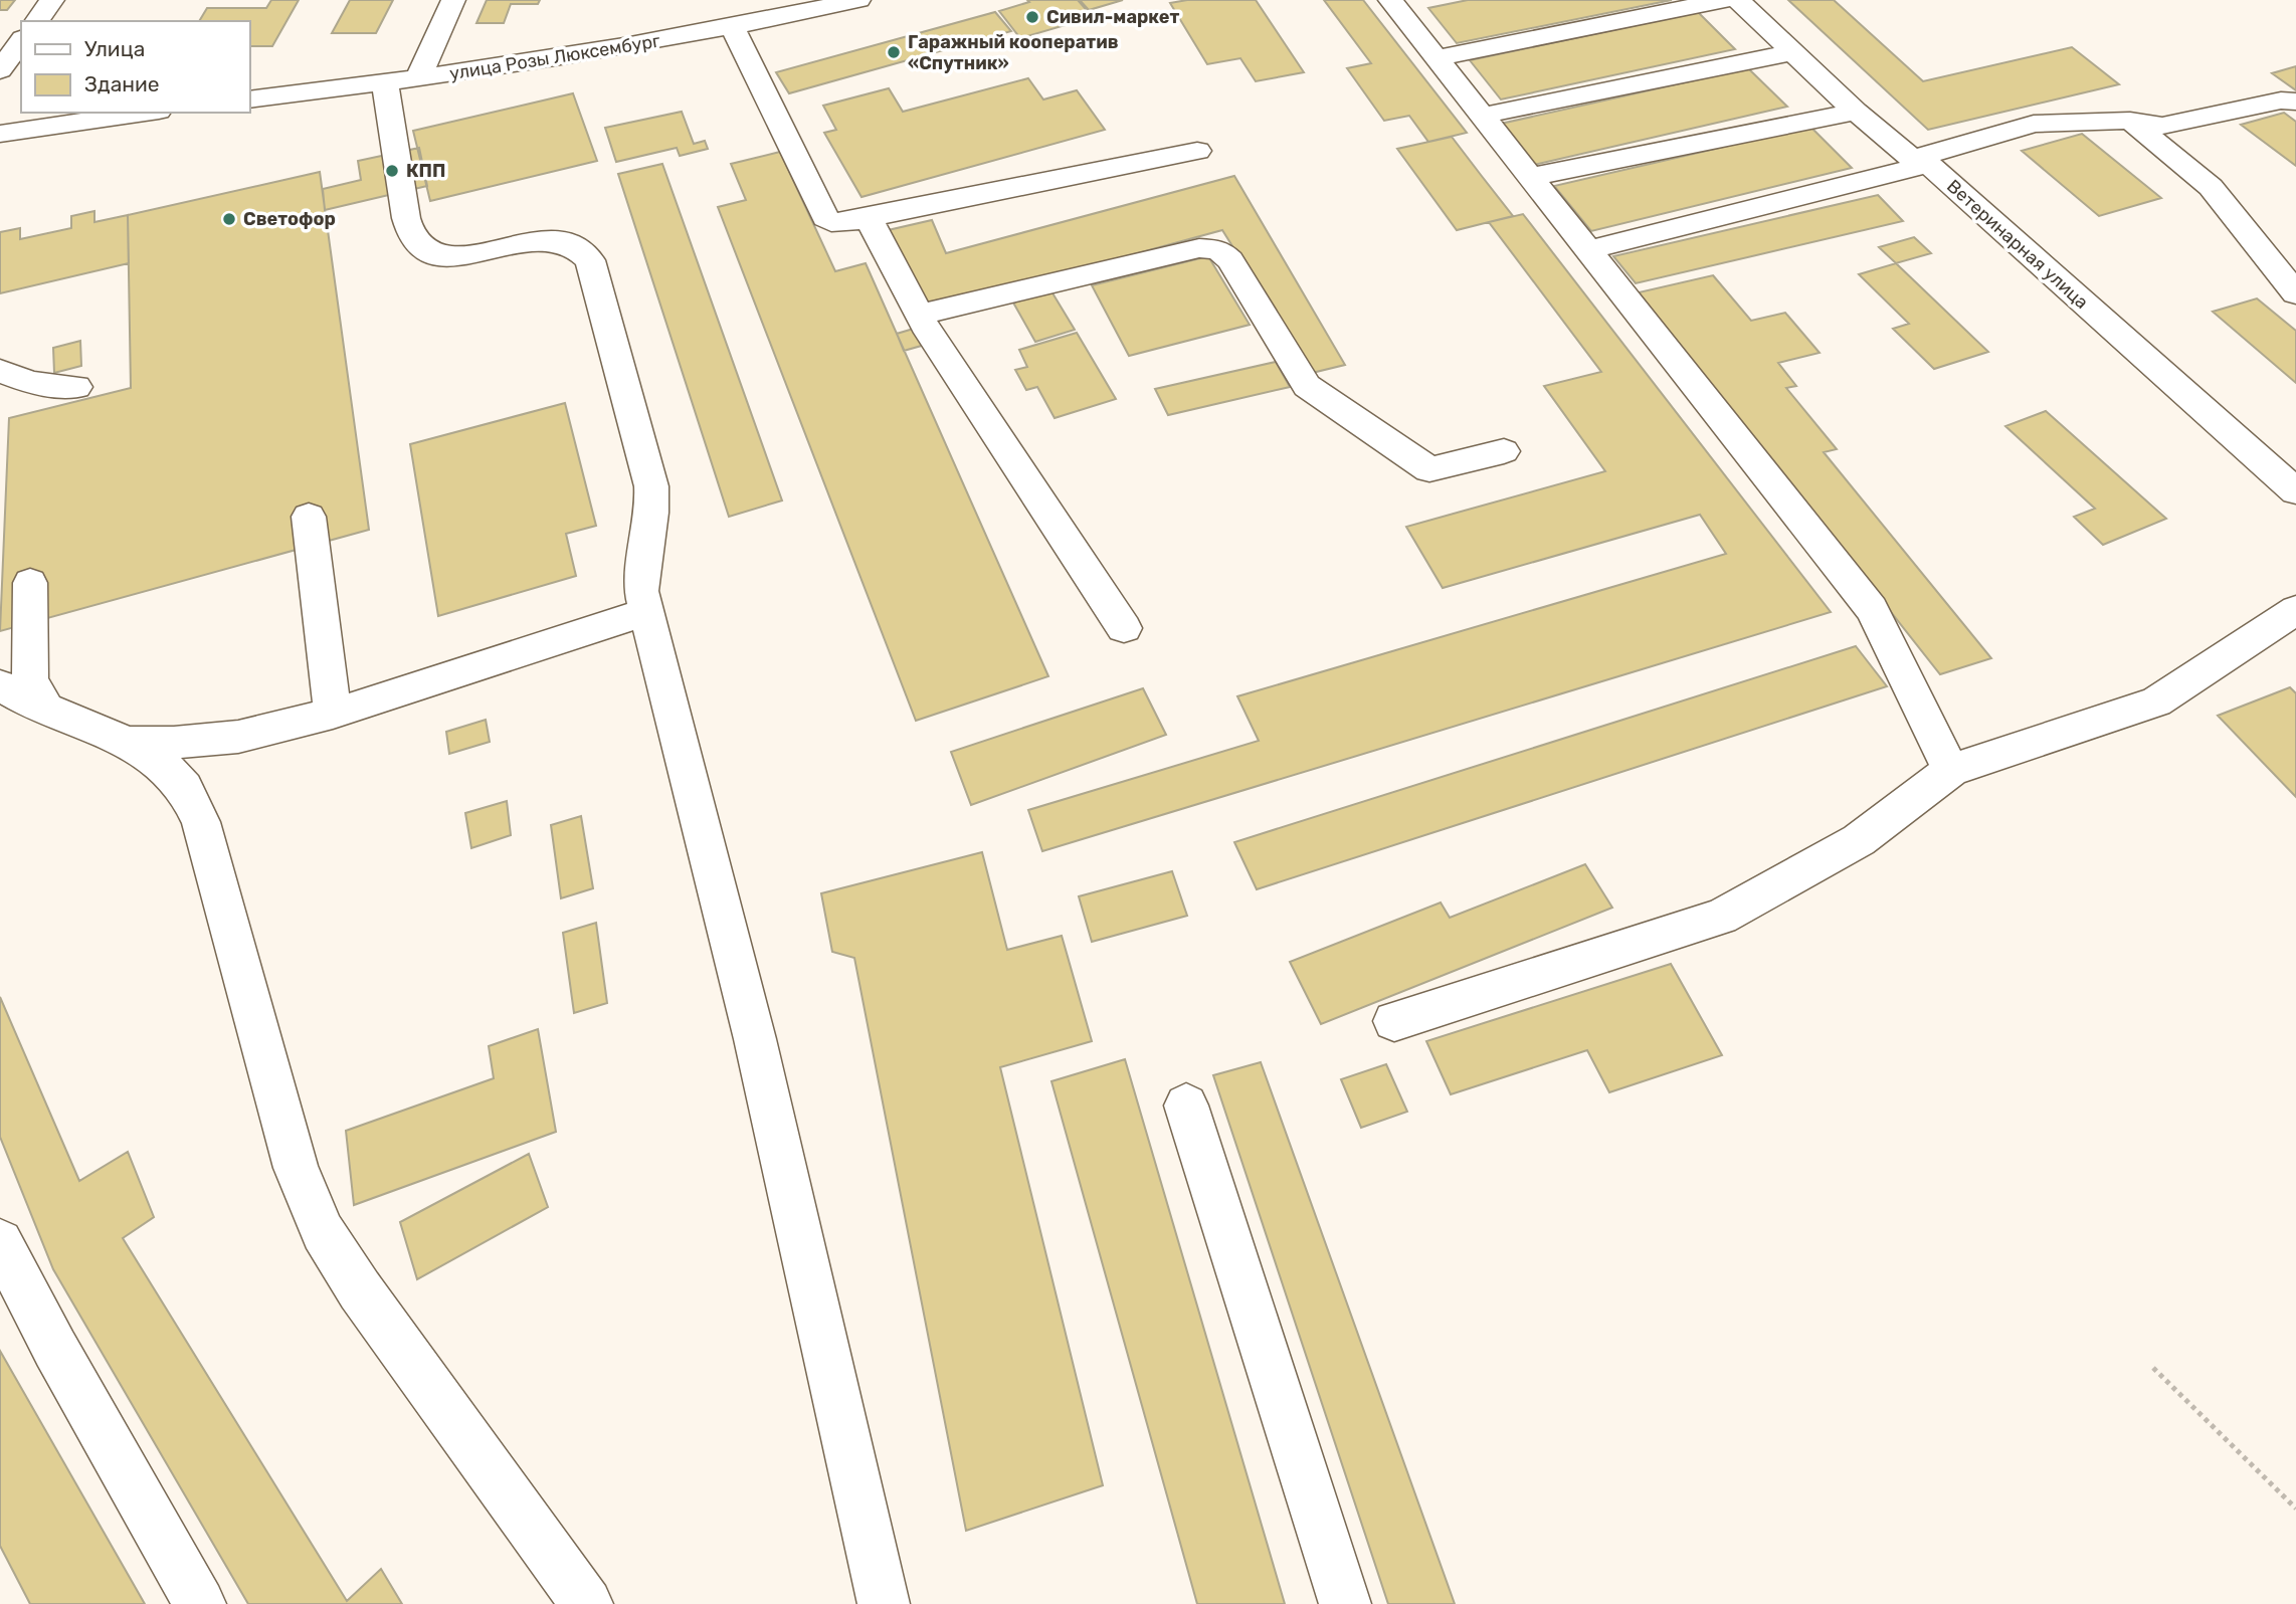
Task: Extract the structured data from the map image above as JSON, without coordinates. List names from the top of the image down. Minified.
{"streets":{"street":["улица Розы Люксембург","Ветеринарная улица"]},"places":["Сивил-маркет","Гаражный кооператив «Спутник»","КПП","Светофор"],"legend":["Улица","Здание"]}
